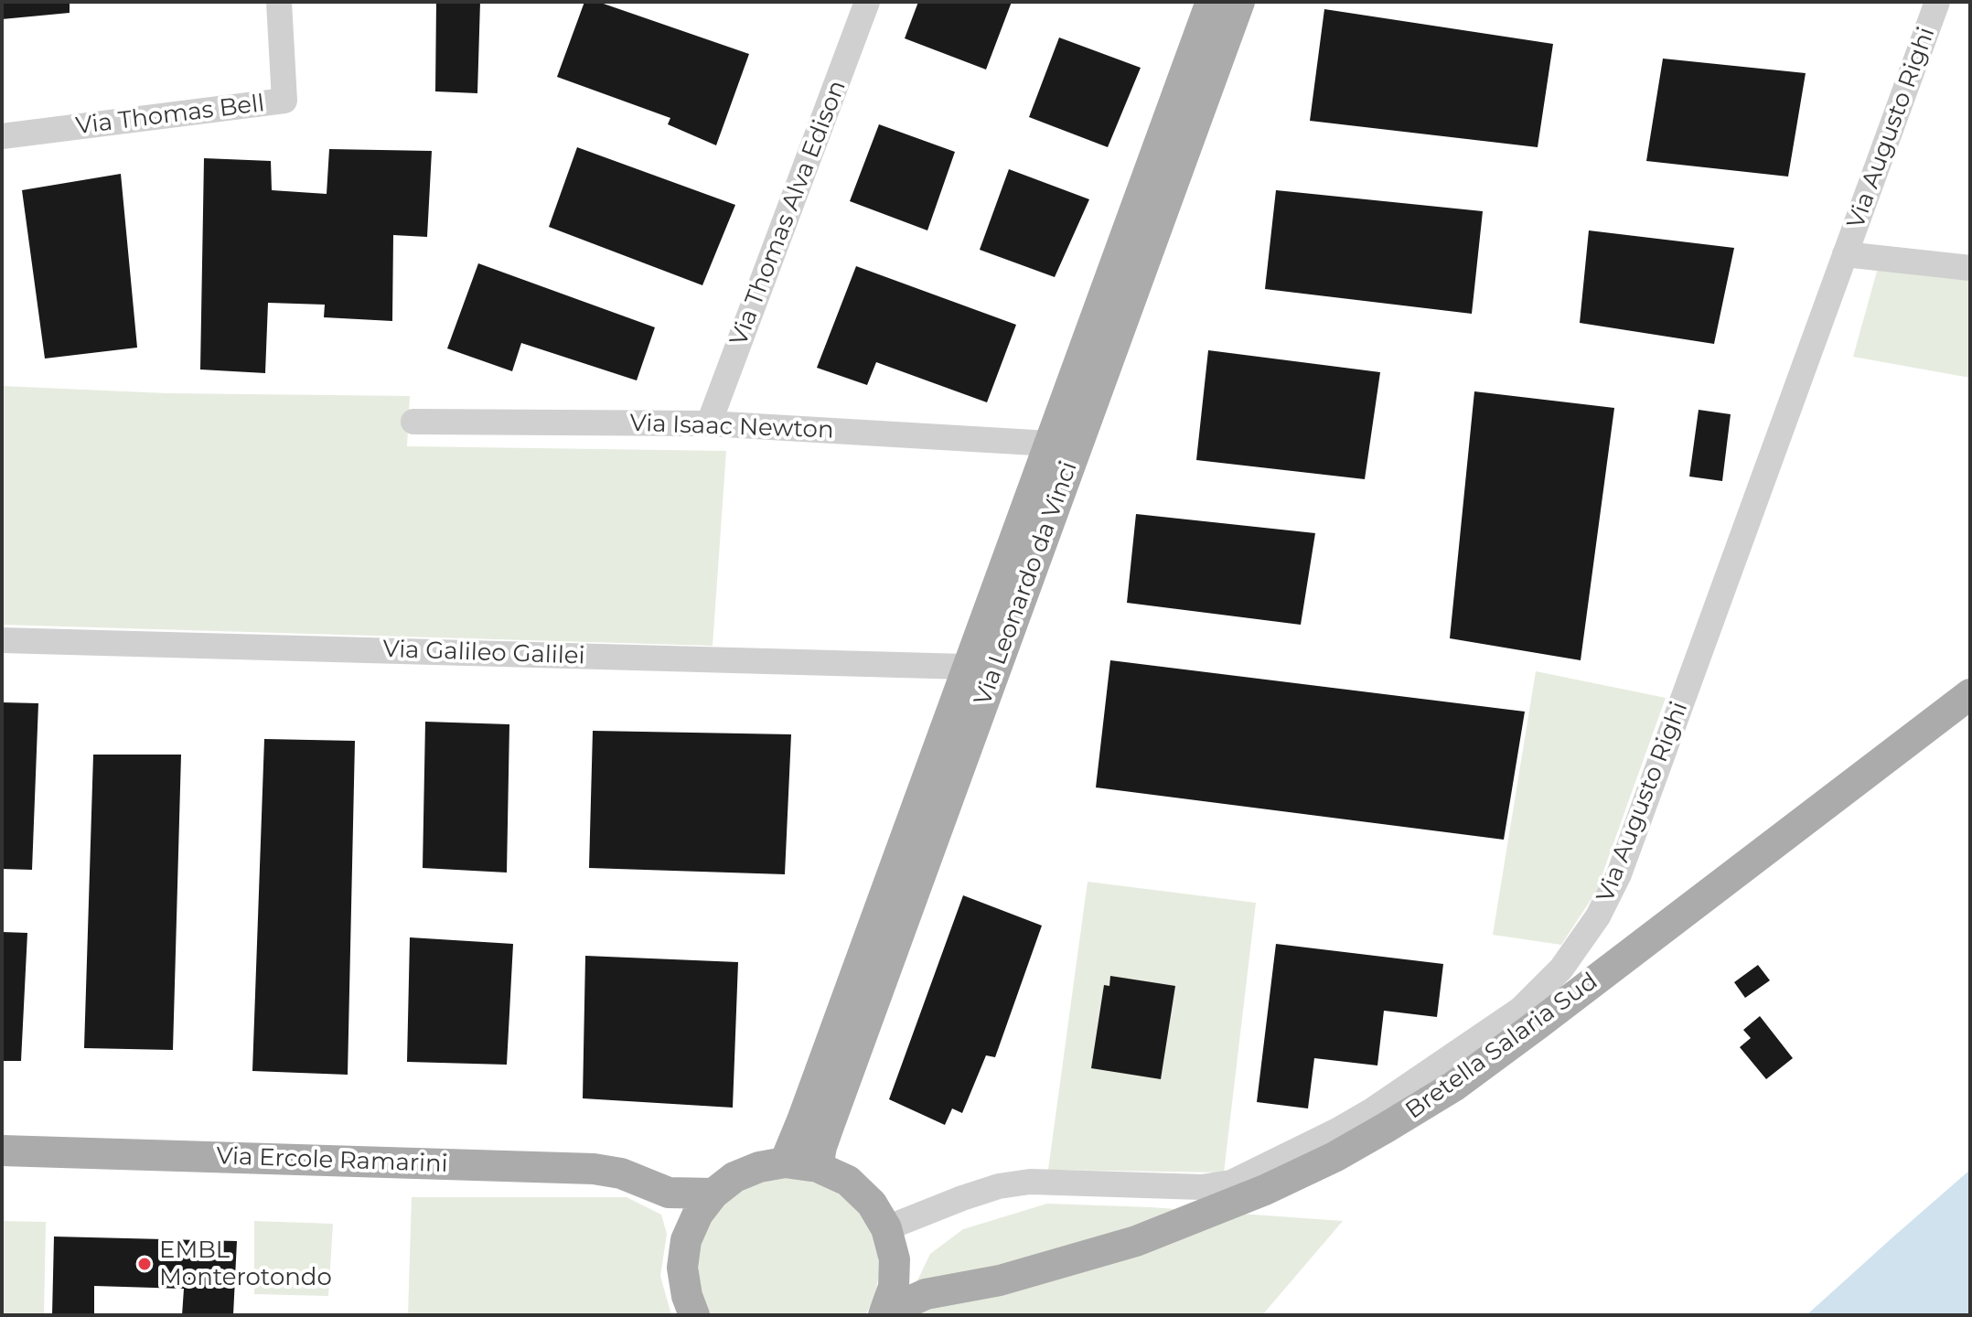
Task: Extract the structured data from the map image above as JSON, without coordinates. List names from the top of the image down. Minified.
{"streets":{"main road":["Via Leonardo da Vinci","Bretella Salaria Sud","Via Ercole Ramarini"],"street":["Via Thomas Bell","Via Augusto Righi","Via Thomas Alva Edison","Via Isaac Newton","Via Galileo Galilei"]},"crossings":[["Via Thomas Alva Edison","Via Isaac Newton"],["Via Isaac Newton","Via Leonardo da Vinci"],["Via Leonardo da Vinci","Via Galileo Galilei"]],"places":["EMBL Monterotondo"]}
